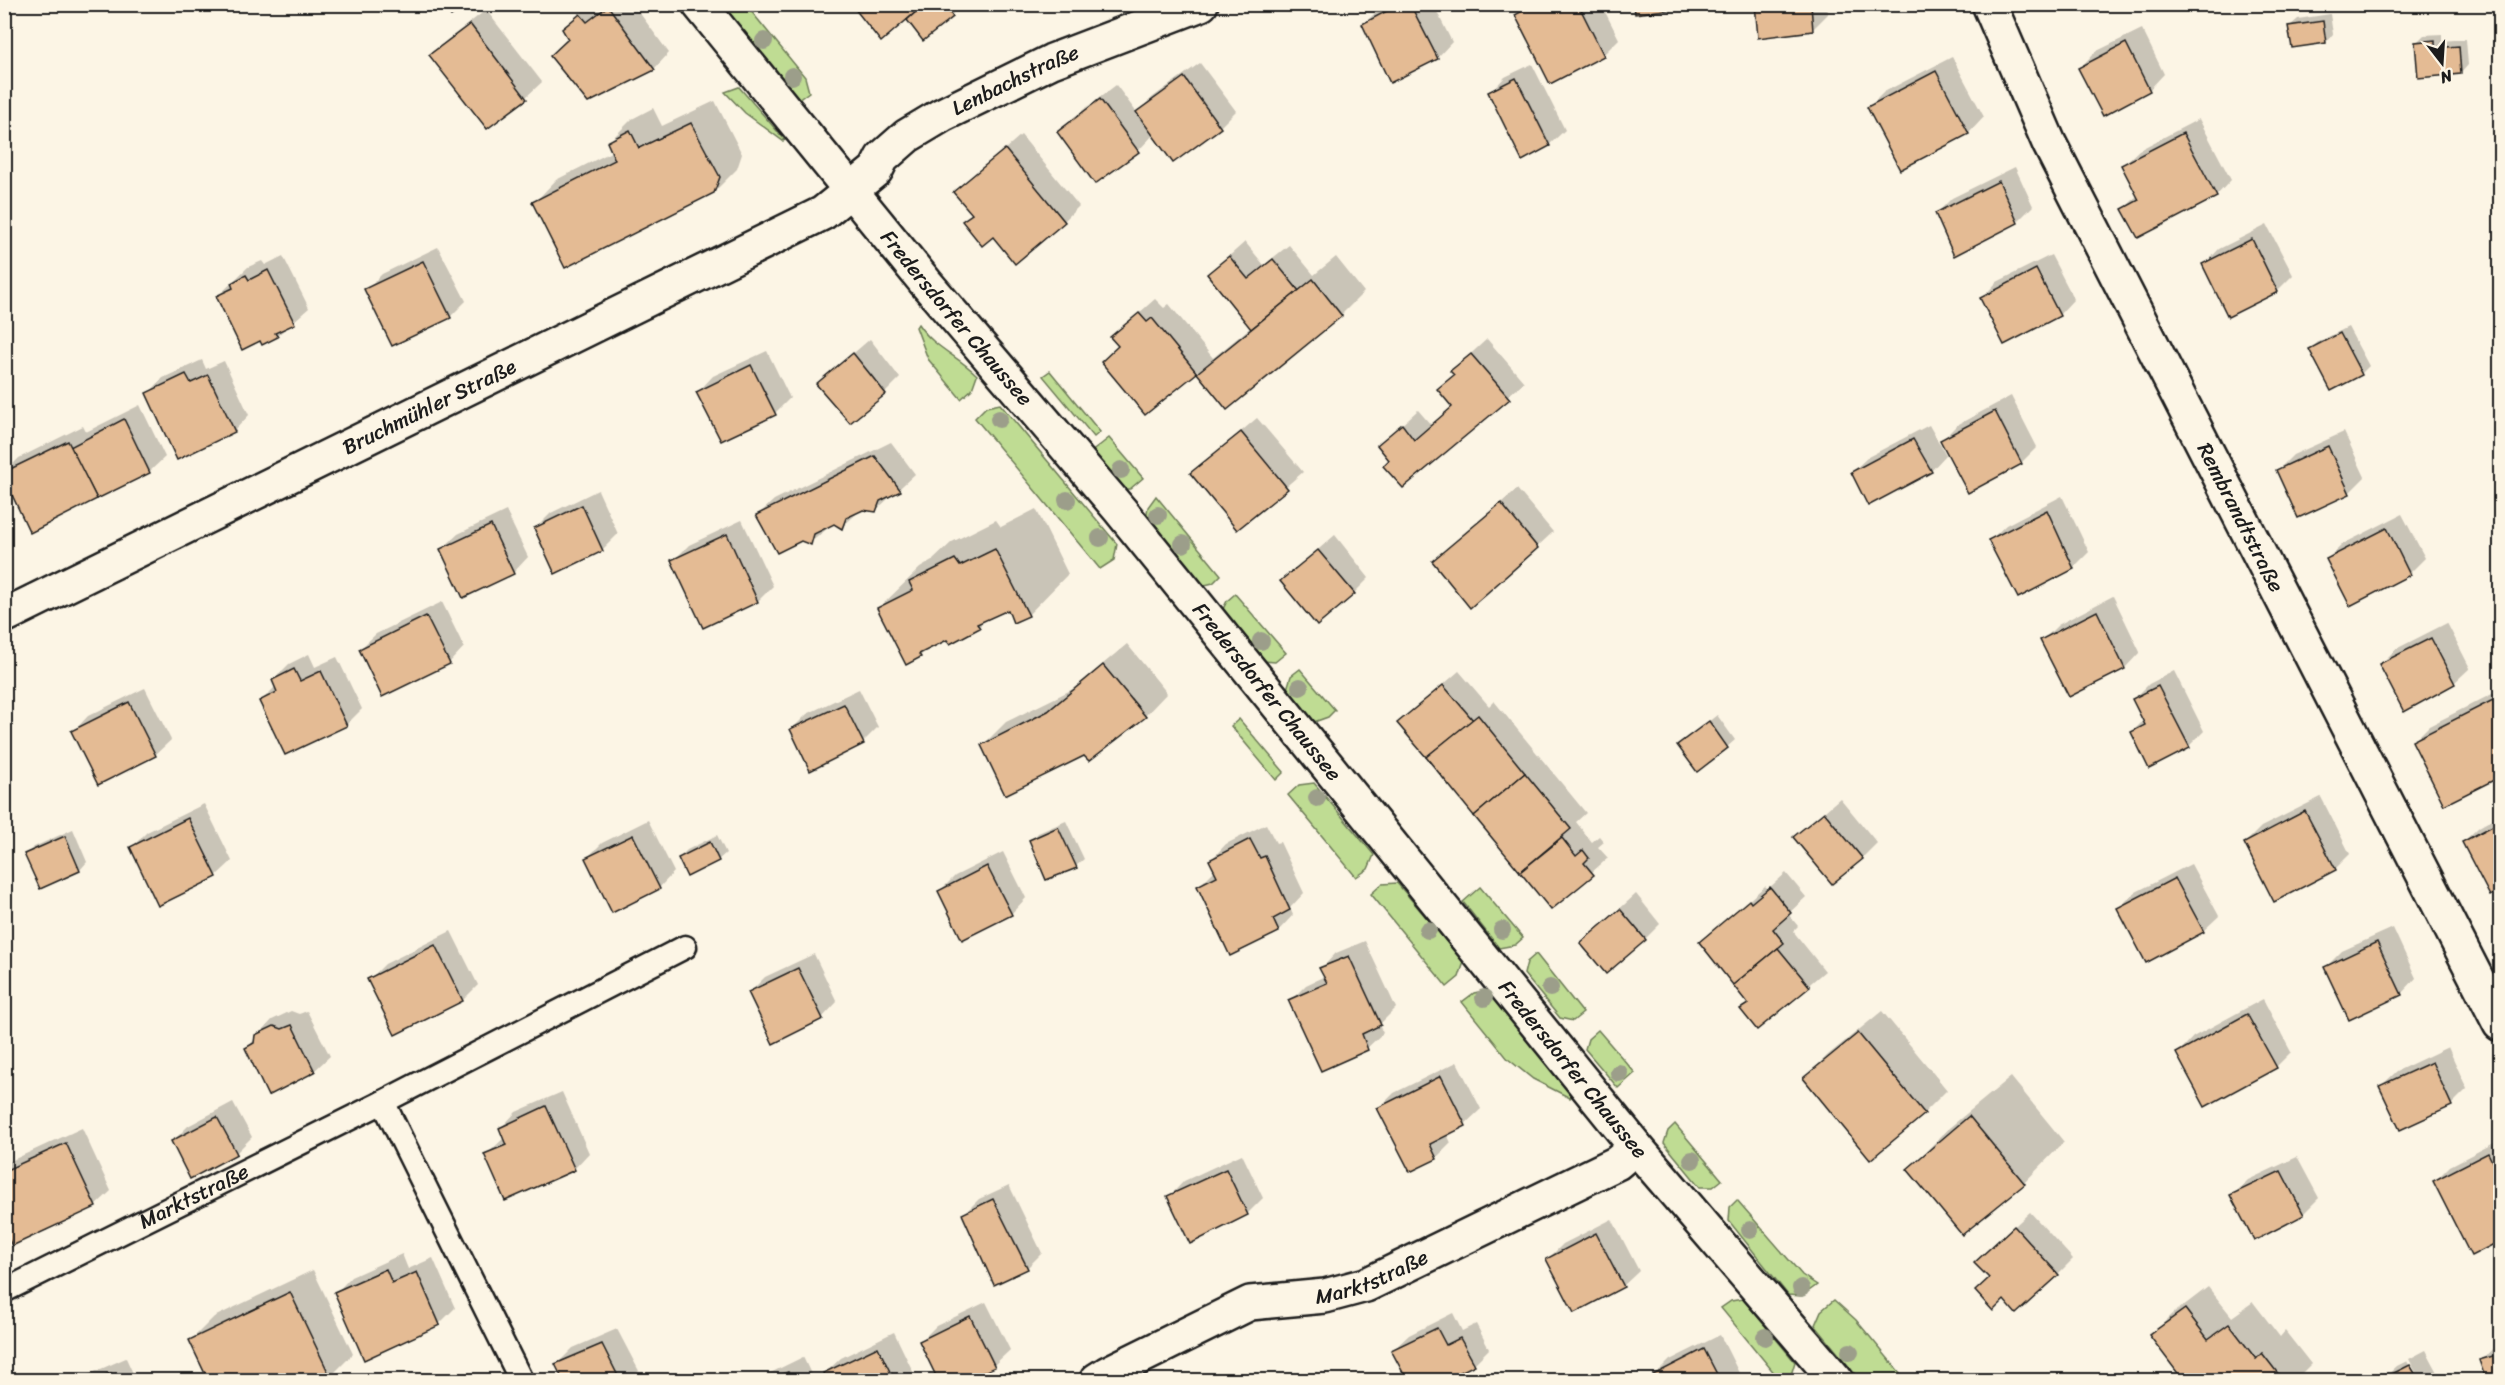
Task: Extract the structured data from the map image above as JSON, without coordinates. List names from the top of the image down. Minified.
{"streets":{"street":["Lenbachstraße","Fredersdorfer Chaussee","Bruchmühler Straße","Rembrandtstraße","Marktstraße"]},"crossings":[["Lenbachstraße","Fredersdorfer Chaussee"],["Lenbachstraße","Bruchmühler Straße"],["Fredersdorfer Chaussee","Bruchmühler Straße"],["Fredersdorfer Chaussee","Marktstraße"]],"north":"bottom"}
